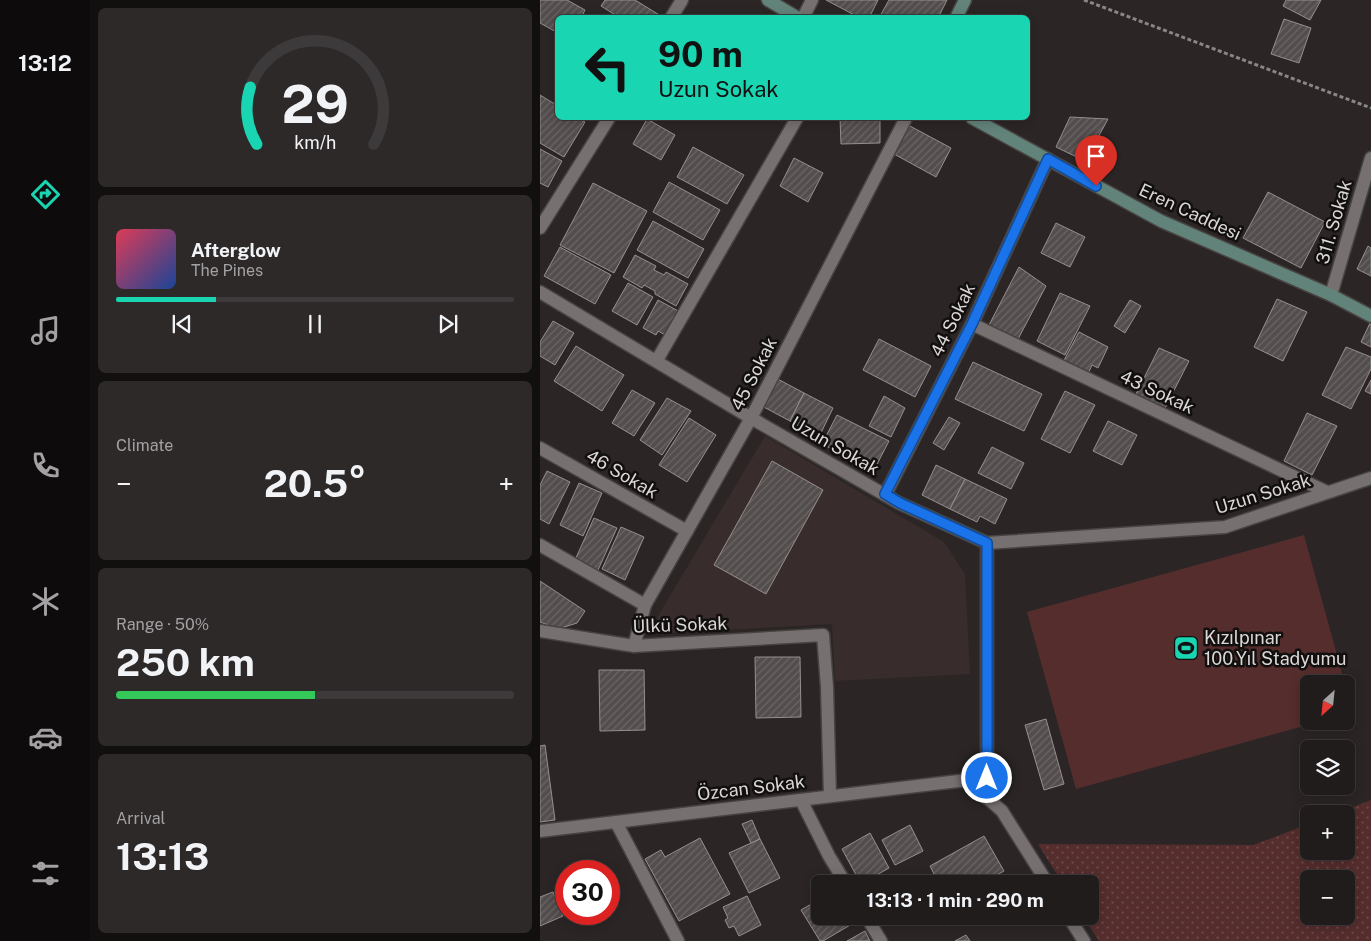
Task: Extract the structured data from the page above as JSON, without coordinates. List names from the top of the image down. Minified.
{"streets":{"street":["Eren Caddesi","311. Sokak","44 Sokak","45 Sokak","43 Sokak","Uzun Sokak","46 Sokak","Ülkü Sokak","Özcan Sokak"]},"crossings":[["Eren Caddesi","311. Sokak"],["Eren Caddesi","44 Sokak"],["44 Sokak","43 Sokak"],["44 Sokak","Uzun Sokak"],["45 Sokak","Uzun Sokak"],["45 Sokak","46 Sokak"],["45 Sokak","Ülkü Sokak"],["43 Sokak","Uzun Sokak"],["Ülkü Sokak","Özcan Sokak"]],"places":{"sports":["Kızılpınar 100.Yıl Stadyumu"]},"north":"bottom left","page":{"tabs":"13:12","turn":["90 m","Uzun Sokak"],"song":["Afterglow","The Pines"],"tile":["Climate",["Range · 50%","250 km"],["Arrival","13:13"]],"heat":["−","20.5°","+"],"map_buttons":["+","−"],"limit":"30","trip":"13:13 · 1 min · 290 m","gauge":["29","km/h"]}}
